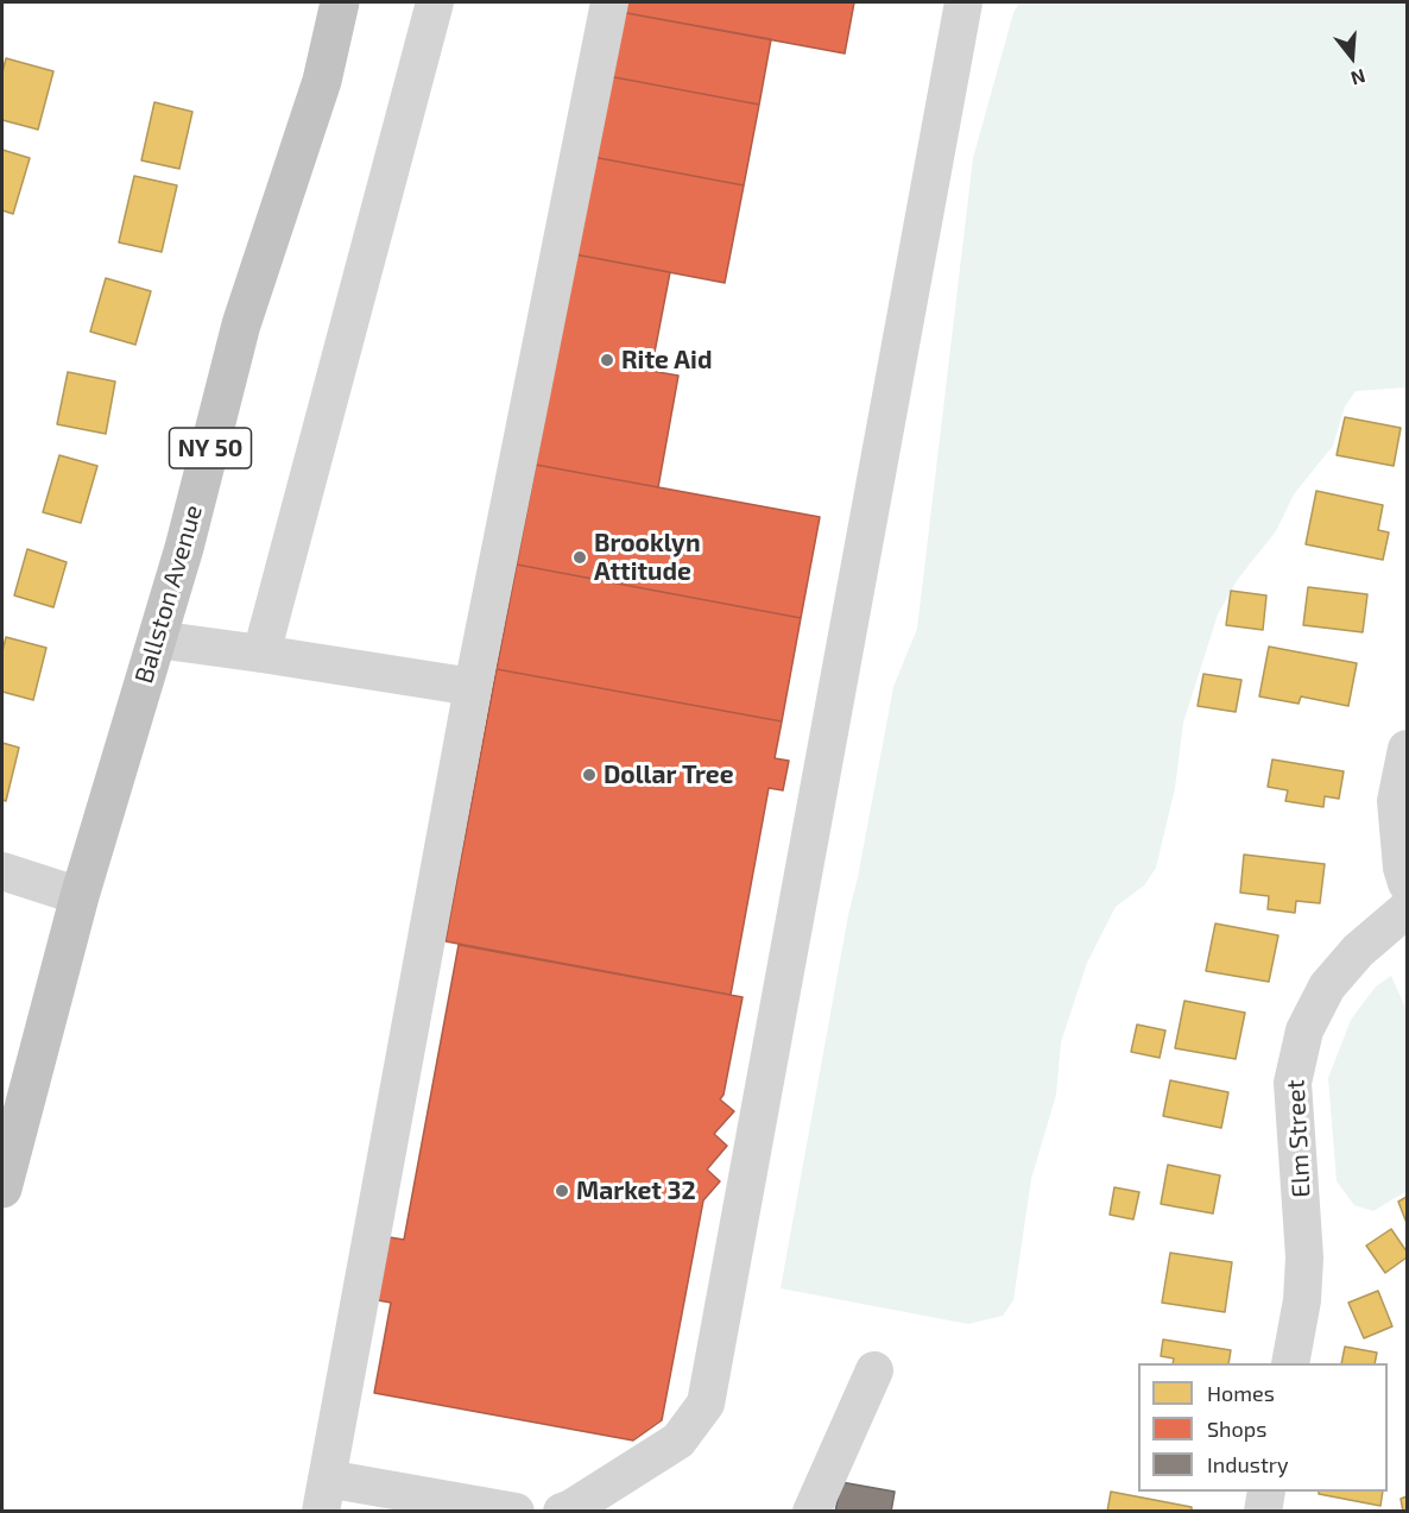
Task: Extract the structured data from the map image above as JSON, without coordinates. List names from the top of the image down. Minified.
{"streets":{"highway":["NY 50","Ballston Avenue"],"street":["Elm Street"]},"places":["Rite Aid","Brooklyn Attitude","Dollar Tree","Market 32"],"legend":["Homes","Shops","Industry"],"north":"bottom"}
